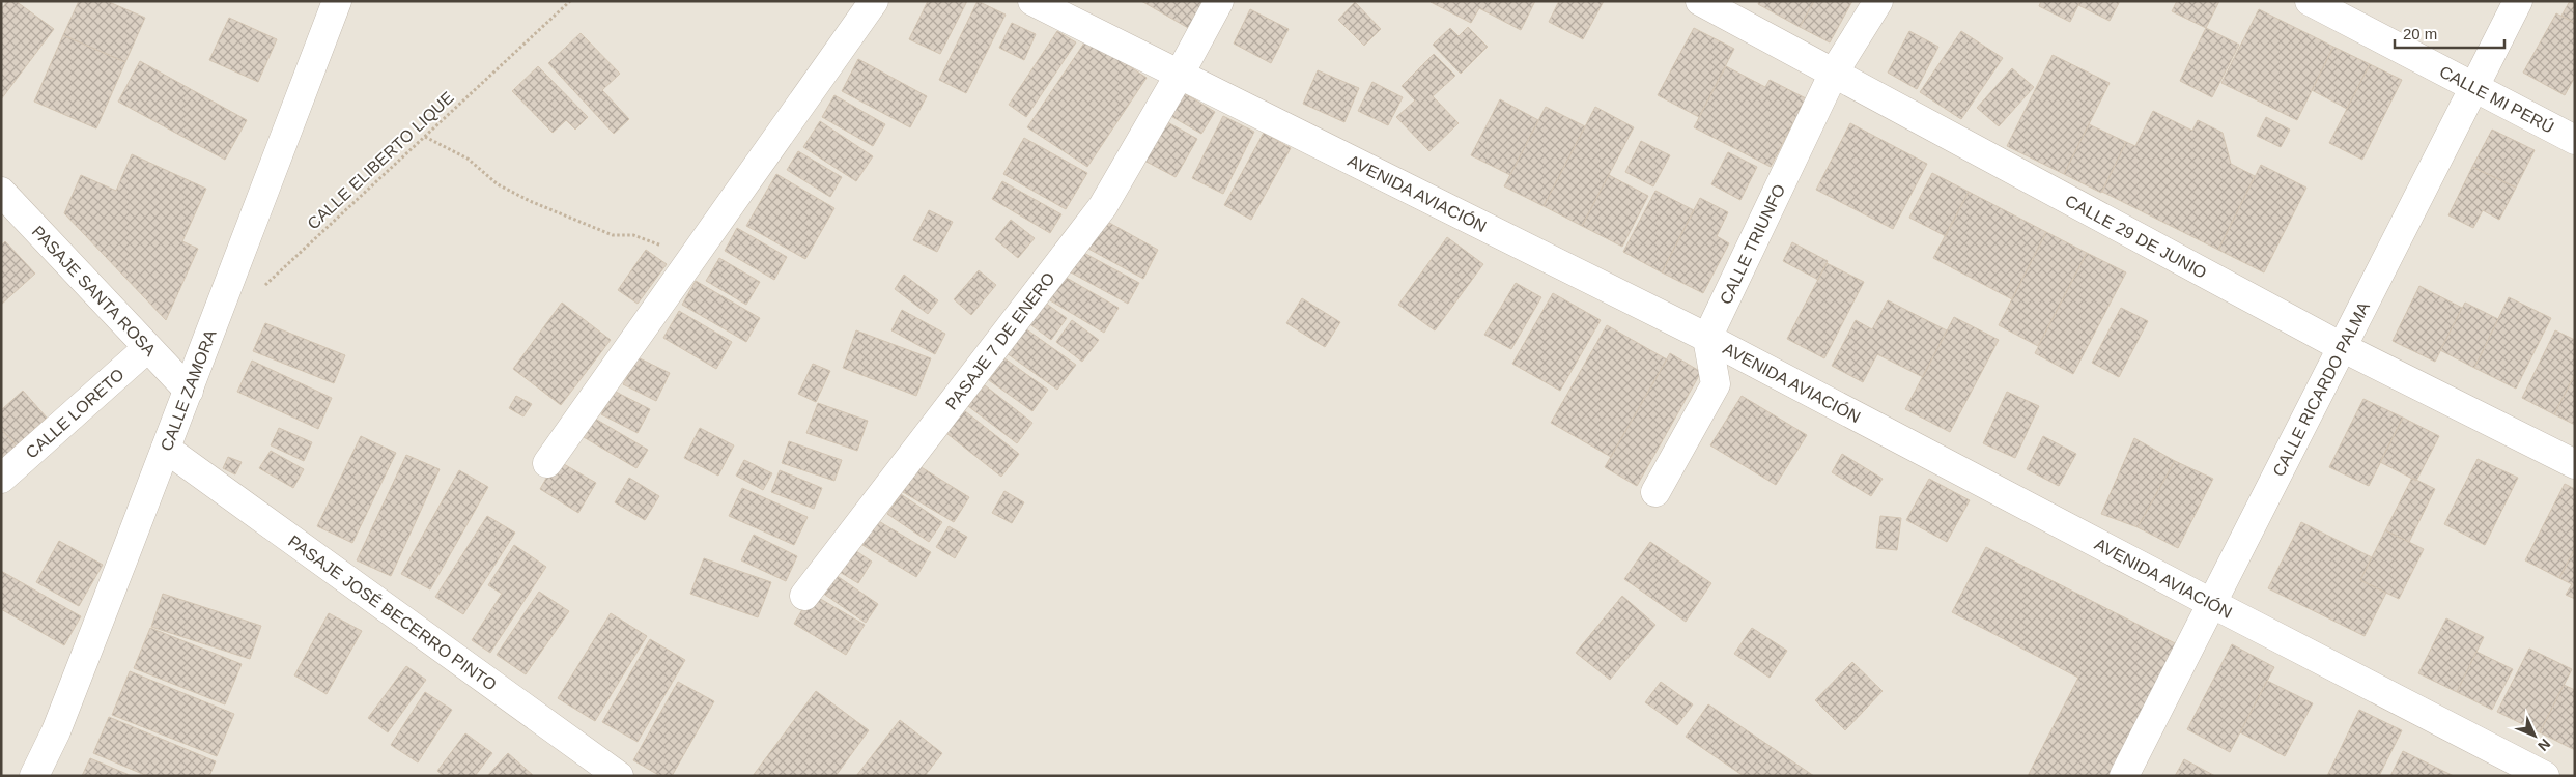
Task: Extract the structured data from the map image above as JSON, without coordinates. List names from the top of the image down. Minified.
{"streets":{"street":["CALLE MI PERÚ","AVENIDA AVIACIÓN","CALLE 29 DE JUNIO","CALLE TRIUNFO","PASAJE SANTA ROSA","PASAJE 7 DE ENERO","CALLE RICARDO PALMA","CALLE ZAMORA","CALLE LORETO","PASAJE JOSÉ BECERRO PINTO"],"path":["CALLE ELIBERTO LIQUE"]},"crossings":[["CALLE MI PERÚ","CALLE RICARDO PALMA"],["AVENIDA AVIACIÓN","CALLE TRIUNFO"],["AVENIDA AVIACIÓN","PASAJE 7 DE ENERO"],["AVENIDA AVIACIÓN","CALLE RICARDO PALMA"],["CALLE 29 DE JUNIO","CALLE TRIUNFO"],["CALLE 29 DE JUNIO","CALLE RICARDO PALMA"],["PASAJE SANTA ROSA","CALLE ZAMORA"],["PASAJE SANTA ROSA","CALLE LORETO"],["CALLE ZAMORA","PASAJE JOSÉ BECERRO PINTO"]],"scale_bar":"20 m","north":"bottom right"}
